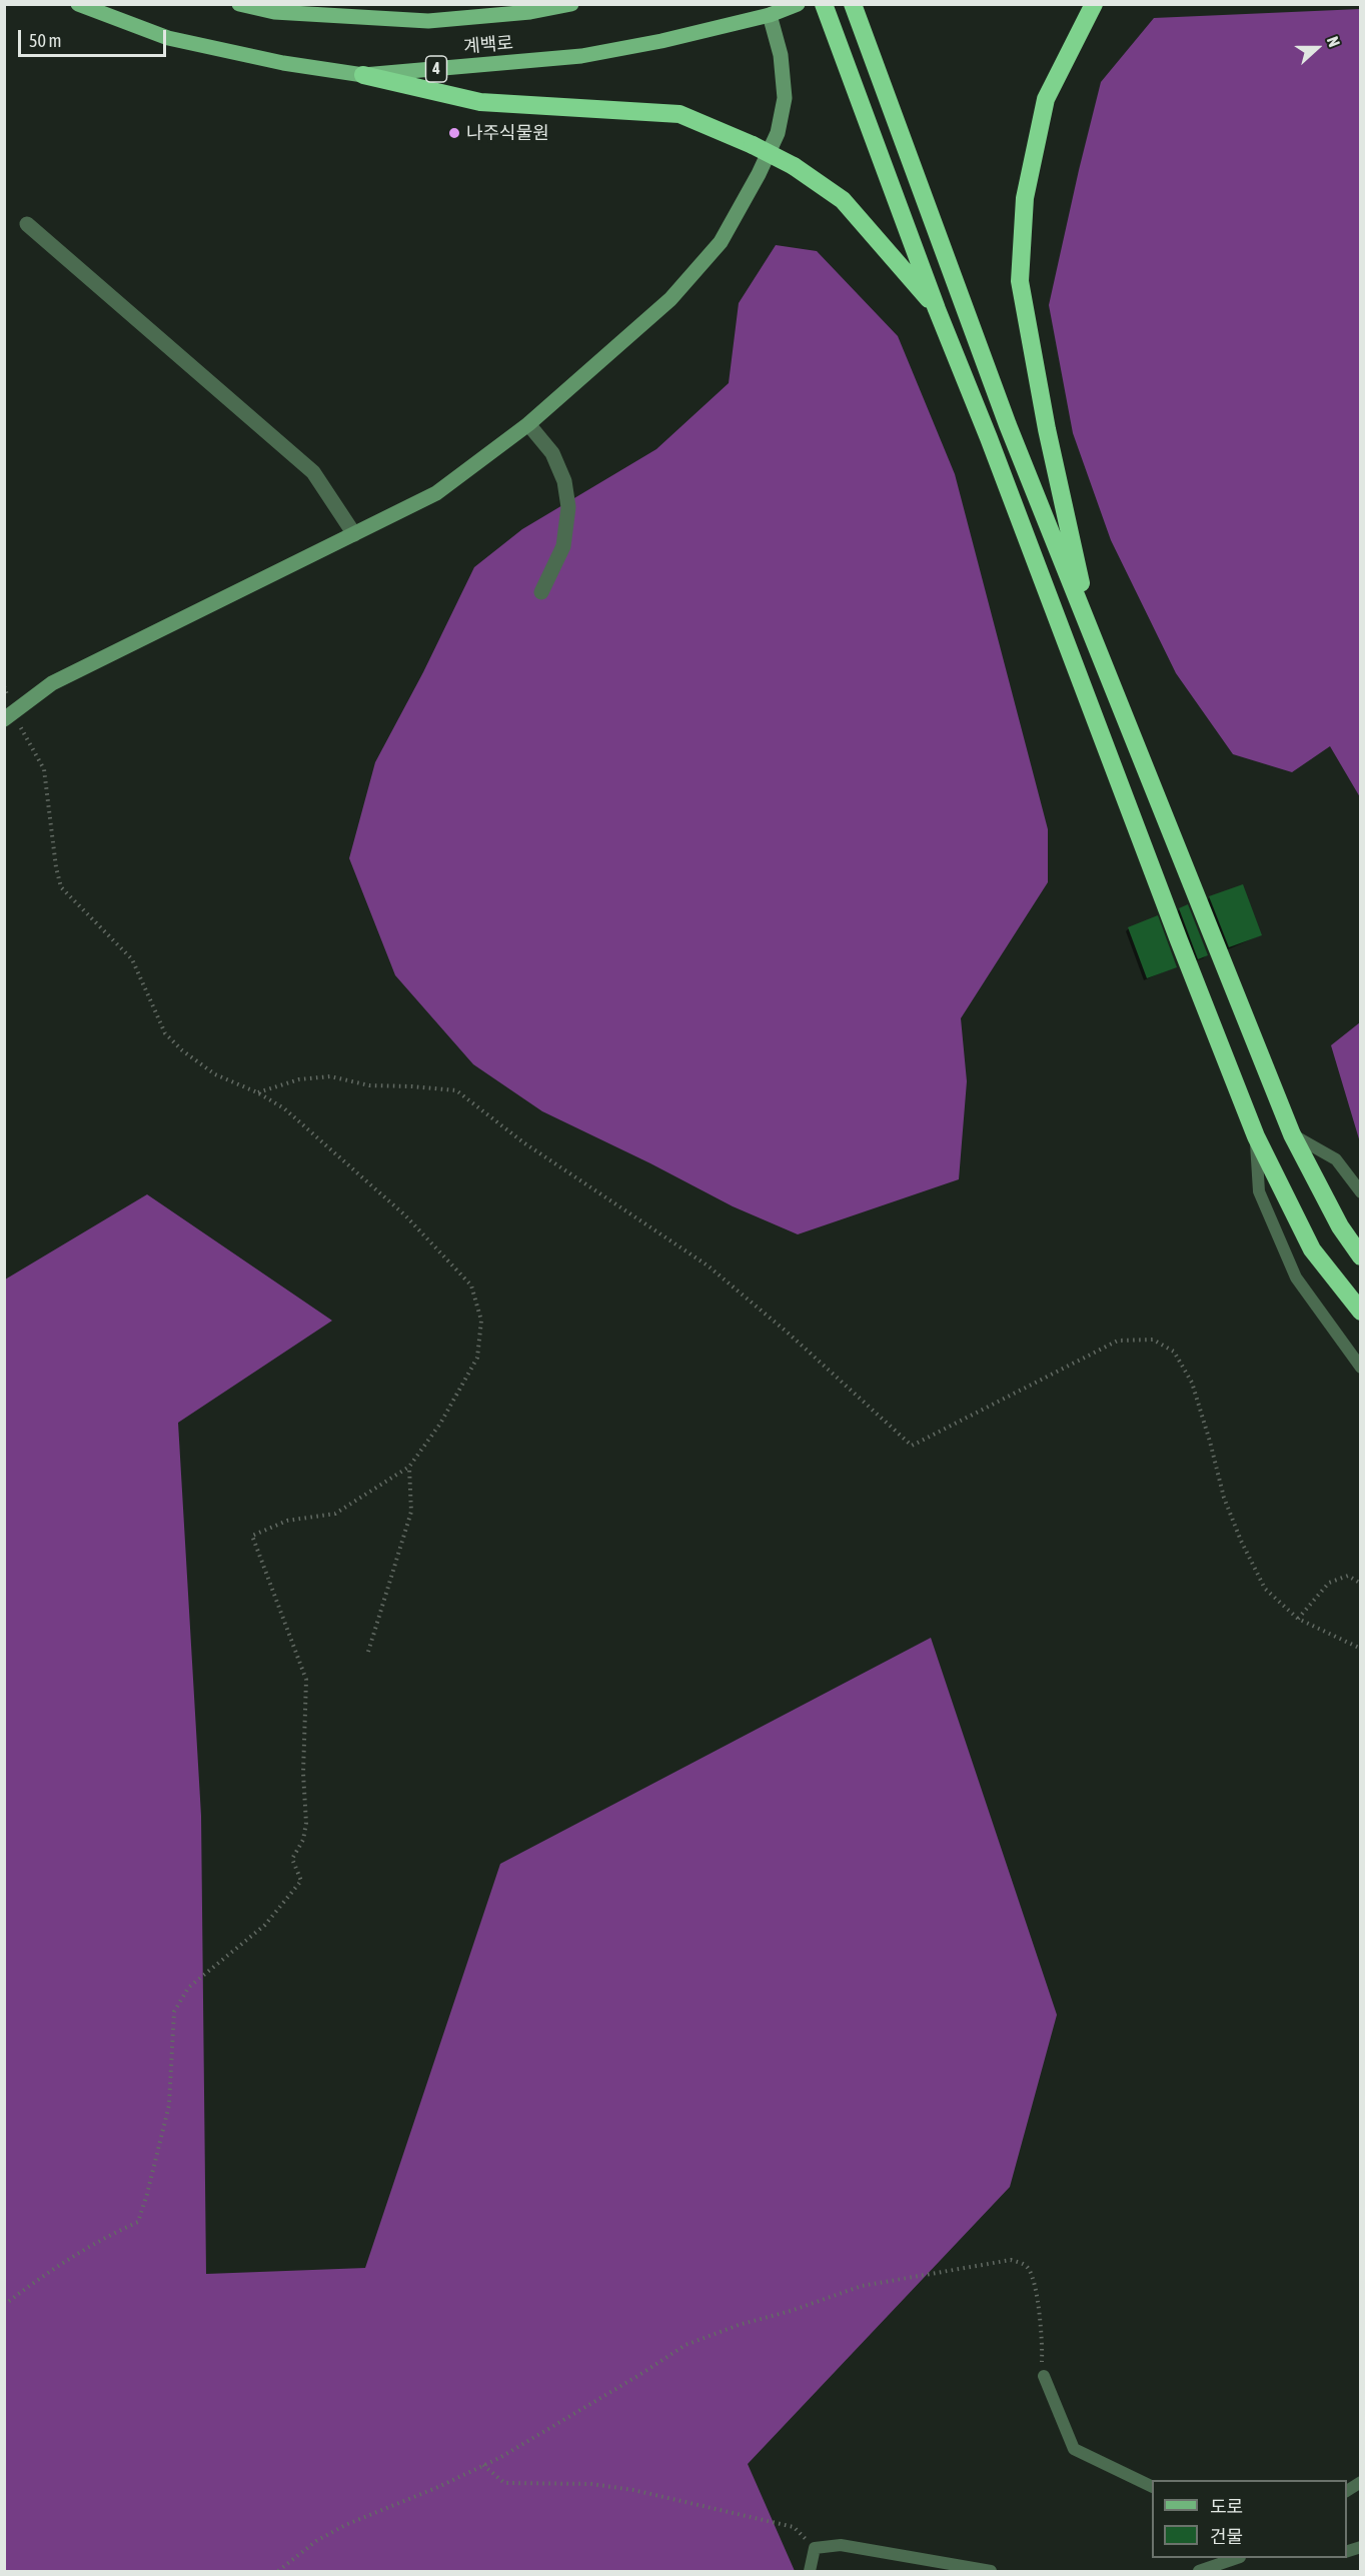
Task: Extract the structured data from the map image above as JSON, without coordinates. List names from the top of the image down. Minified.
{"streets":{"main road":["계백로","4"]},"places":["나주식물원"],"legend":["도로","건물"],"scale_bar":"50 m","north":"right"}
